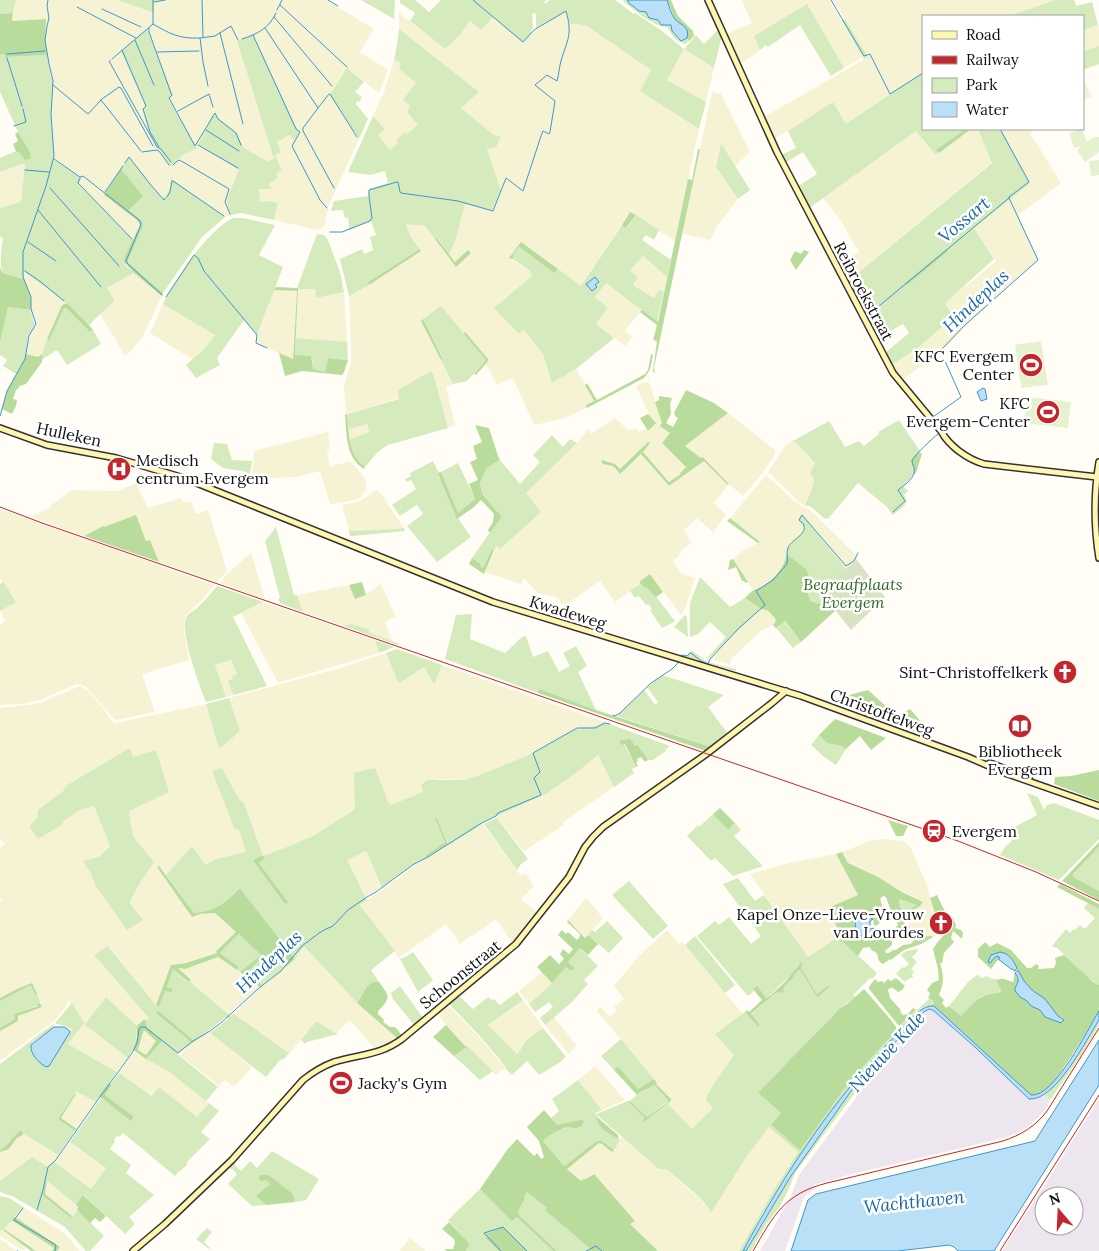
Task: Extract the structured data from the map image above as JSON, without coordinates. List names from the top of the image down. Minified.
{"streets":{"street":["Reibroekstraat","Hulleken","Kwadeweg","Christoffelweg","Schoonstraat"]},"crossings":[["Hulleken","Kwadeweg"],["Kwadeweg","Christoffelweg"],["Kwadeweg","Schoonstraat"],["Christoffelweg","Schoonstraat"]],"water":["Vossart","Hindeplas","Nieuwe Kale","Wachthaven"],"parks":["Begraafplaats Evergem"],"places":{"sports":["KFC Evergem Center","KFC Evergem-Center","Jacky's Gym"],"hospital":["Medisch centrum Evergem"],"church":["Sint-Christoffelkerk","Kapel Onze-Lieve-Vrouw van Lourdes"],"library":["Bibliotheek Evergem"],"station":["Evergem"]},"legend":["Road","Railway","Park","Water"],"north":"top"}
